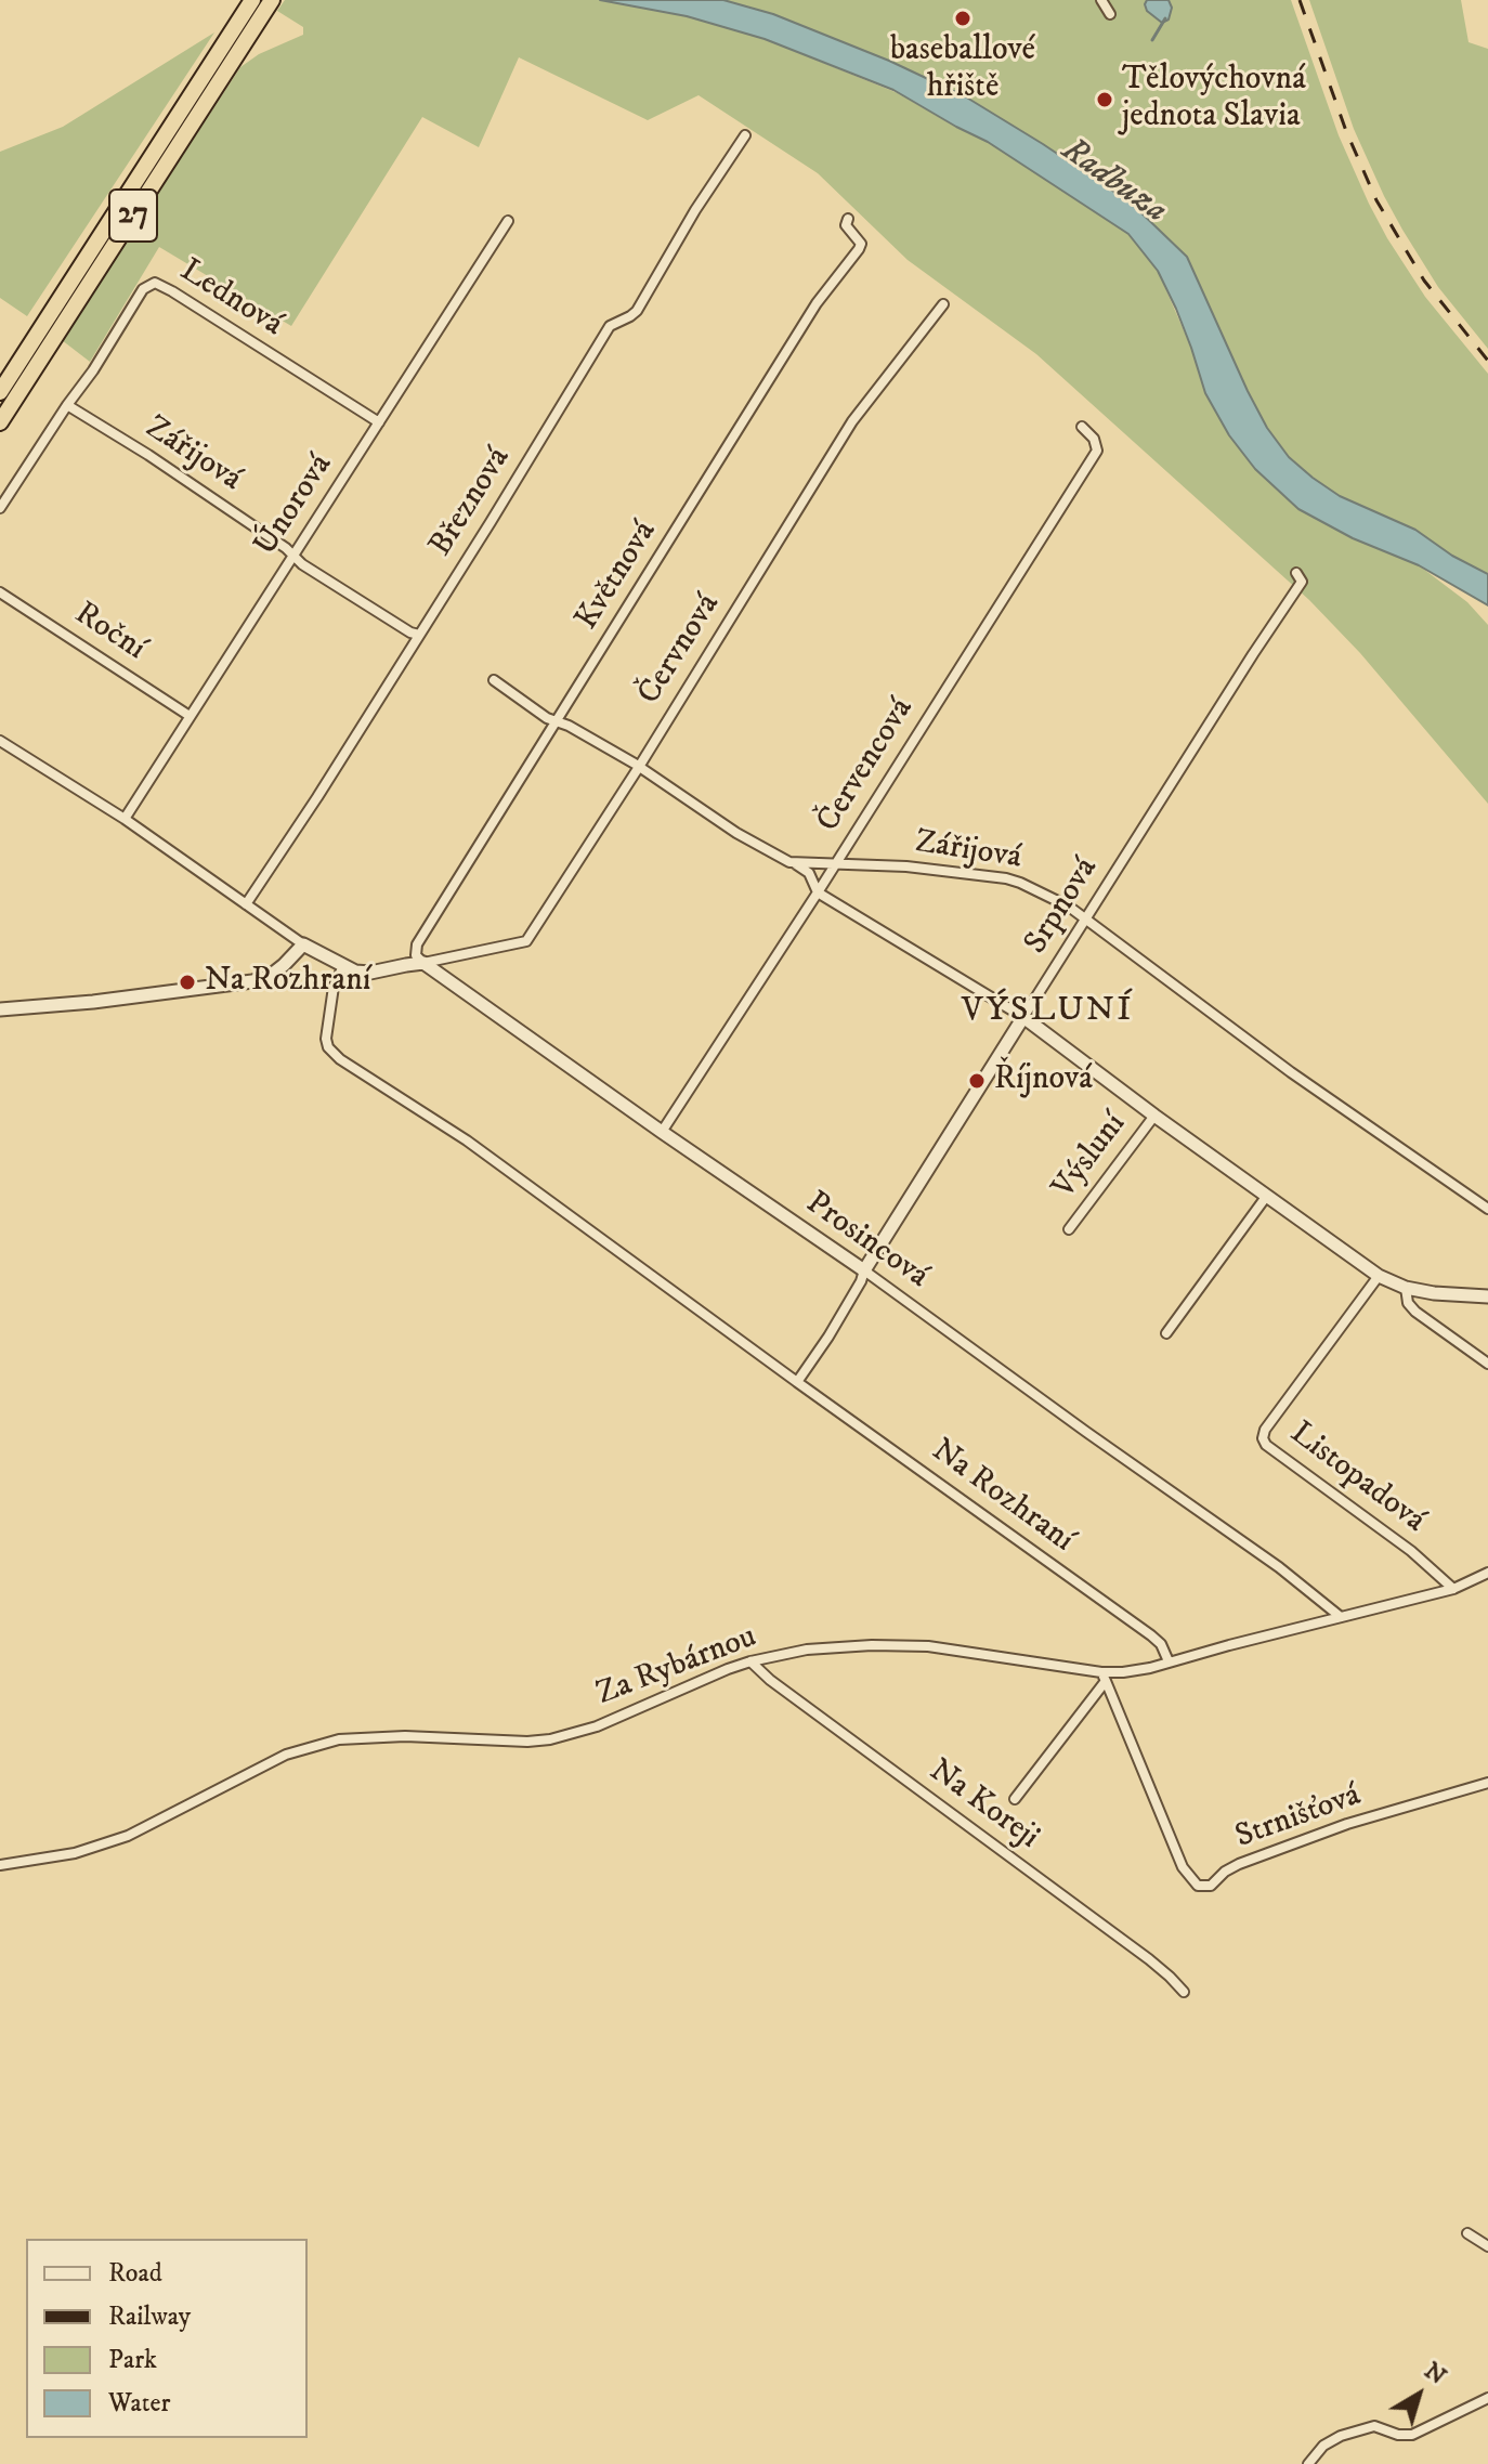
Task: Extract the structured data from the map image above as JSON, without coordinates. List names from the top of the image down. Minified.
{"streets":{"highway":["27"],"street":["Lednová","Zářijová","Březnová","Únorová","Květnová","Roční","Červnová","Červencová","Srpnová","Výsluní","Prosincová","Listopadová","Na Rozhraní","Za Rybárnou","Na Koreji","Strnišťová"]},"crossings":[["Lednová","Zářijová"],["Lednová","Únorová"],["Zářijová","Březnová"],["Zářijová","Únorová"],["Zářijová","Květnová"],["Zářijová","Červnová"],["Zářijová","Červencová"],["Zářijová","Srpnová"],["Únorová","Roční"],["Květnová","Červnová"],["Květnová","Prosincová"],["Červnová","Prosincová"],["Červencová","Prosincová"],["Srpnová","Prosincová"],["Prosincová","Za Rybárnou"],["Listopadová","Za Rybárnou"],["Na Rozhraní","Za Rybárnou"],["Za Rybárnou","Na Koreji"],["Za Rybárnou","Strnišťová"]],"districts":["VÝSLUNÍ"],"water":["Radbuza"],"places":["baseballové hřiště","Tělovýchovná jednota Slavia","Na Rozhraní","Říjnová"],"legend":["Road","Railway","Park","Water"],"north":"top right"}
